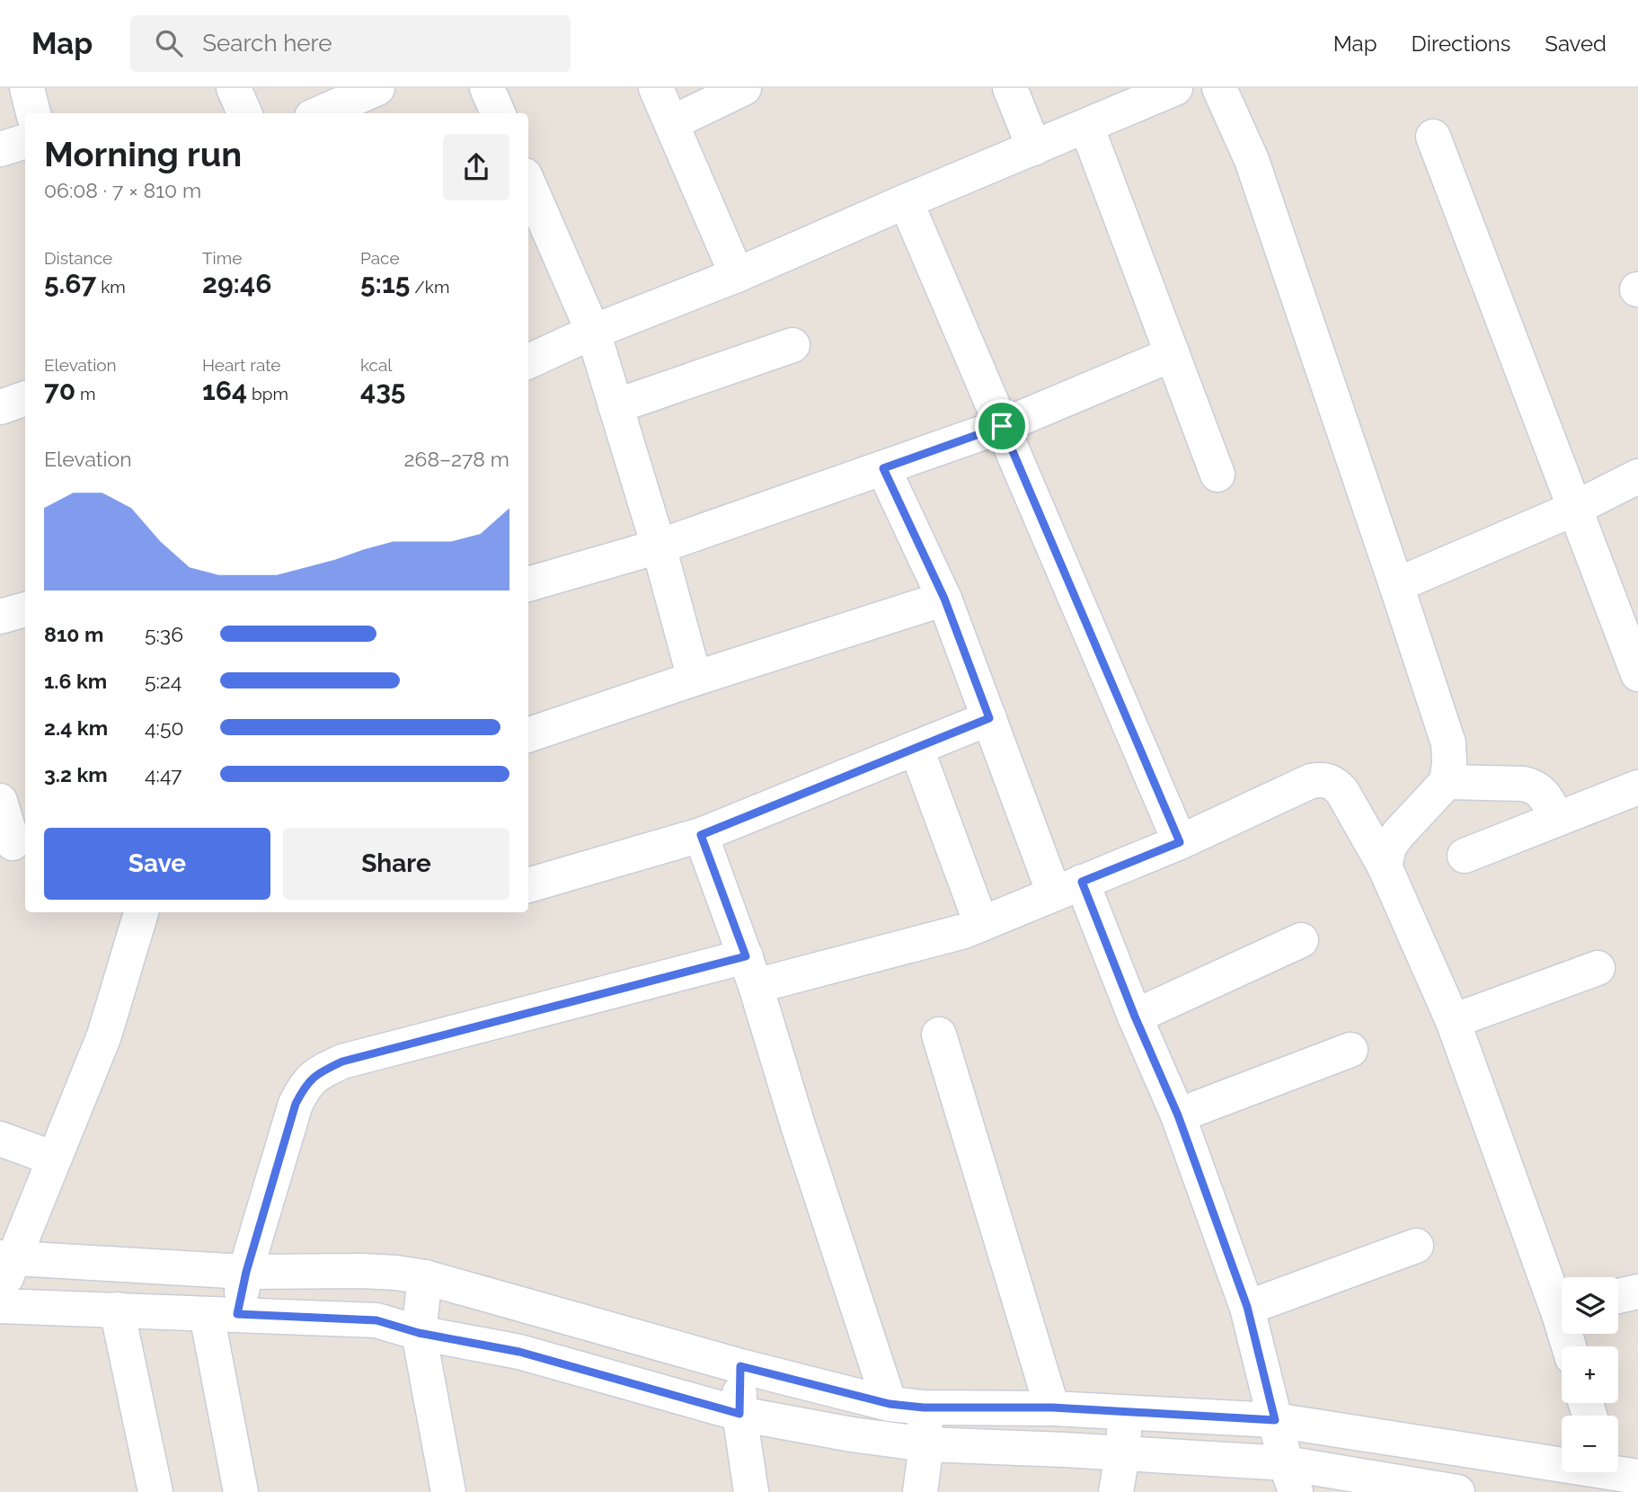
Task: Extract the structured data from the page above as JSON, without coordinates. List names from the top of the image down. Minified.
{"page":{"header":"Map","search":"Search here","nav":["Map","Directions","Saved"],"heading":["Morning run","06:08 · 7 × 810 m"],"stats":[["Distance","5.67 km"],["Time","29:46"],["Pace","5:15 /km"],["Elevation","70 m"],["Heart rate","164 bpm"],["kcal","435"]],"chart":["Elevation","268–278 m"],"list":[{"name":"810 m","note":"5:36"},{"name":"1.6 km","note":"5:24"},{"name":"2.4 km","note":"4:50"},{"name":"3.2 km","note":"4:47"}],"buttons":["Save","Share"],"map_buttons":["+","−"]}}
